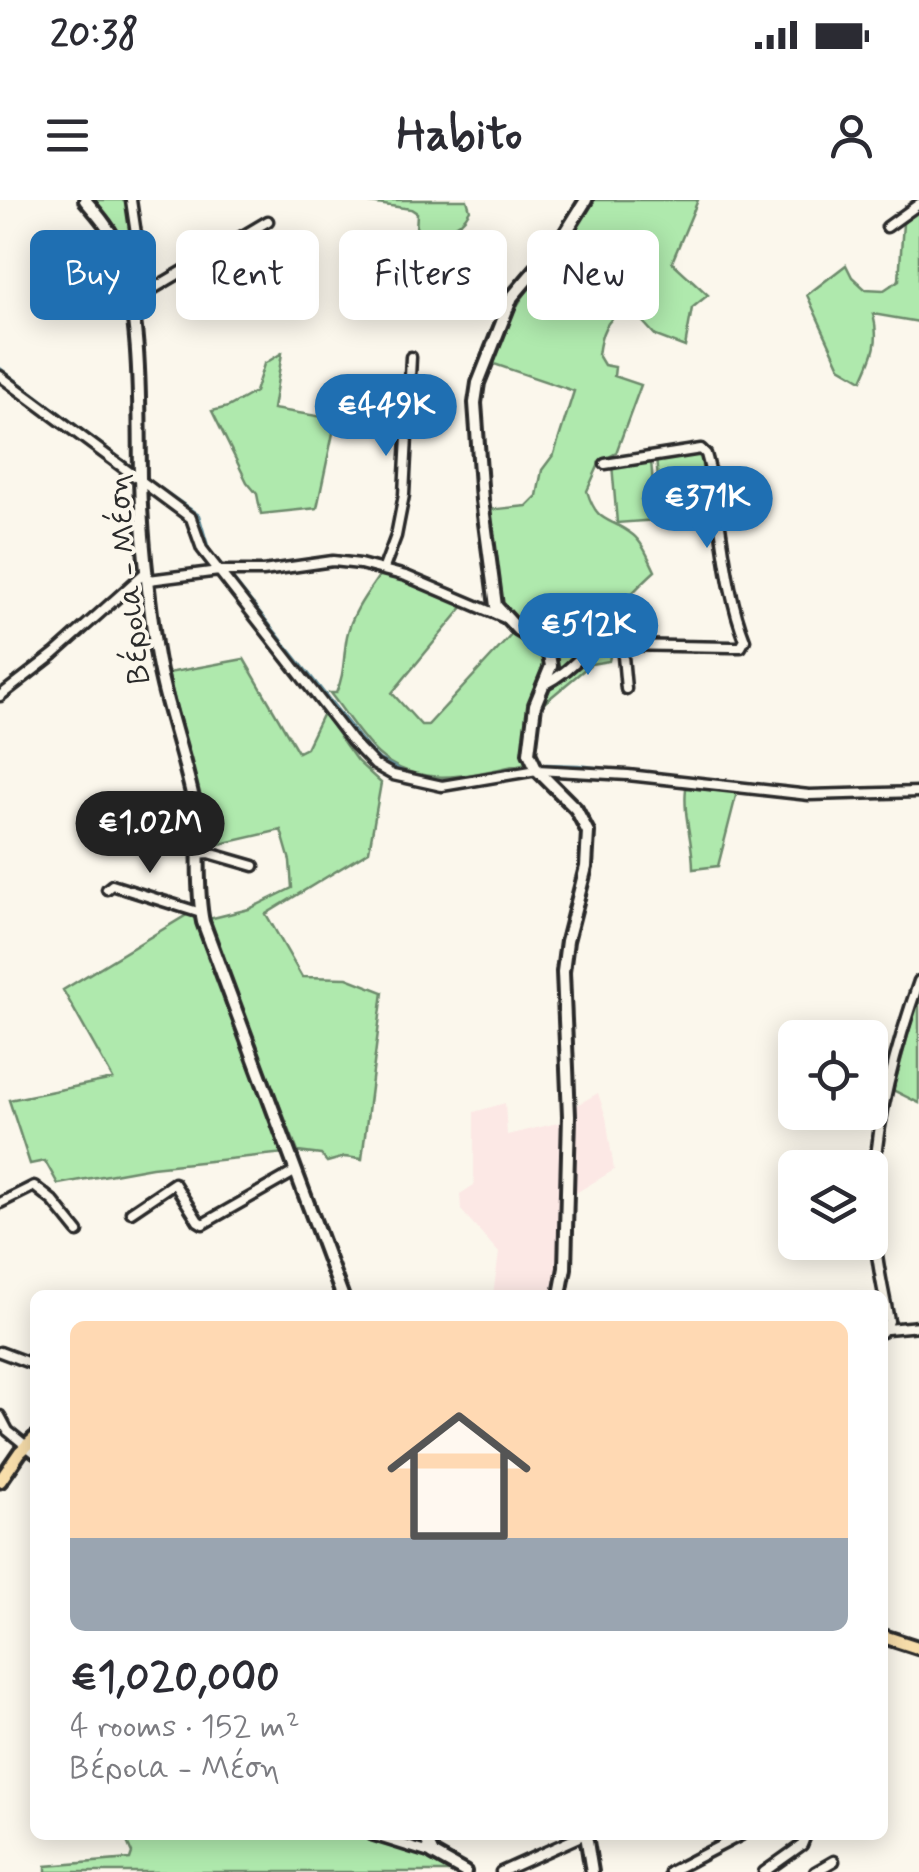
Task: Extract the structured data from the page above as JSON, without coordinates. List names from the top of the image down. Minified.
{"streets":{"street":["Βέροια - Μέση"]},"page":{"status":"20:38","header":"Habito","chip":["Buy","Rent","Filters","New"],"price":["€449K","€371K","€512K","€1.02M"],"list":[{"name":"€1,020,000","note":"4 rooms · 152 m² · Βέροια - Μέση"}]}}
